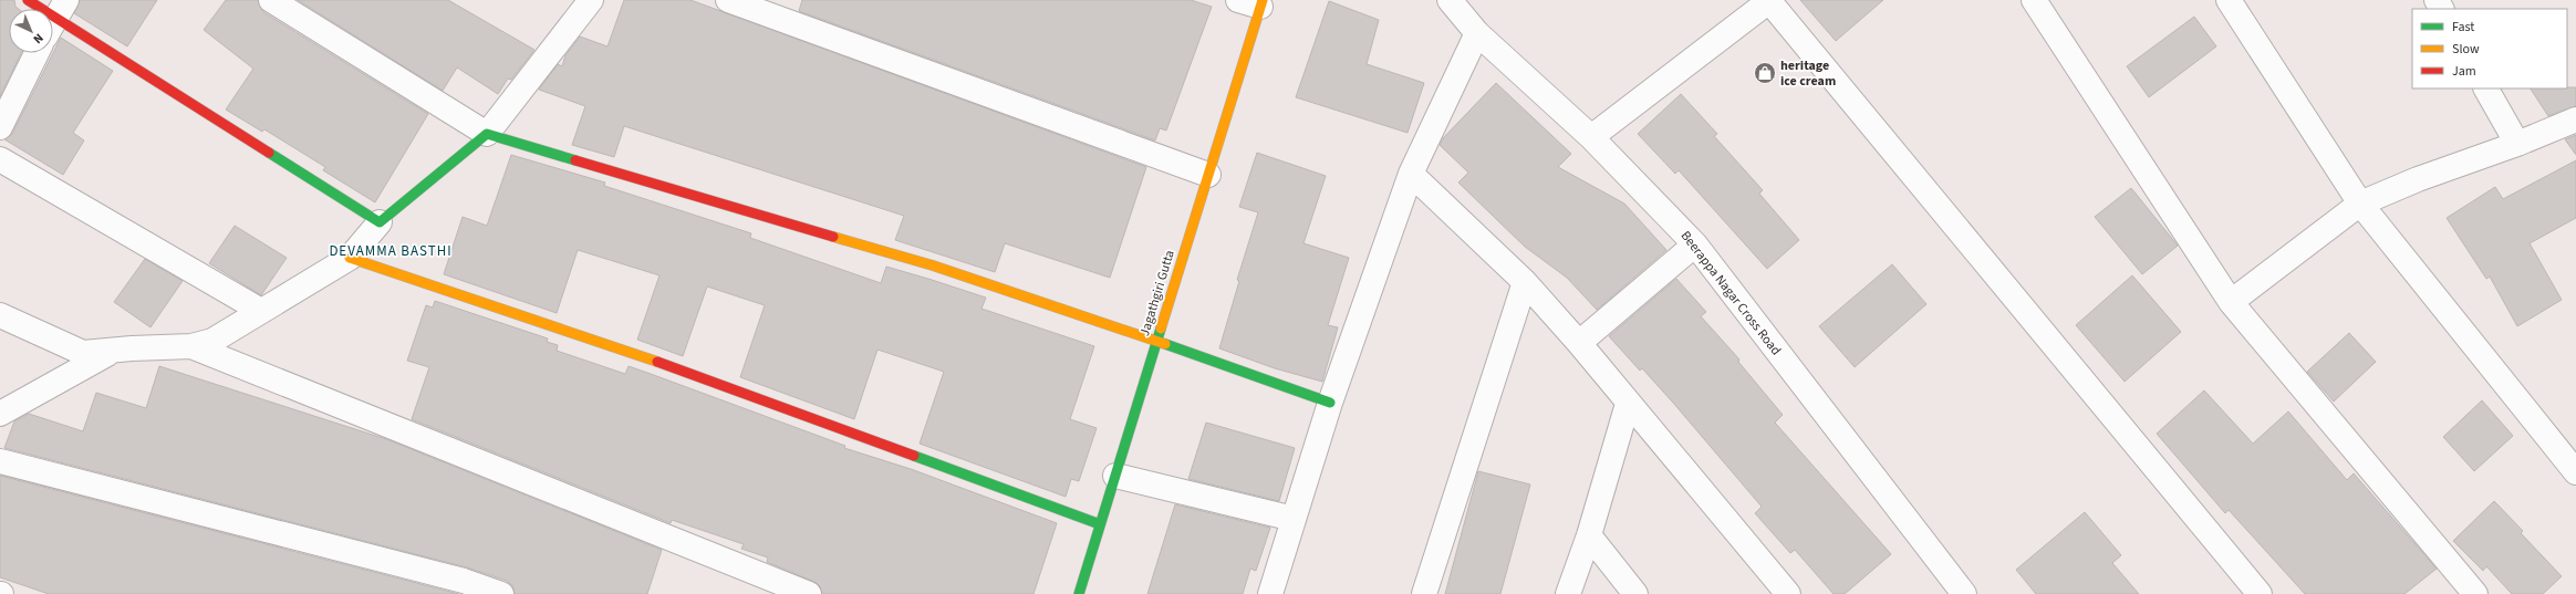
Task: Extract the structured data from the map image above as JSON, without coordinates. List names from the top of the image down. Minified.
{"streets":{"street":["Jagathgiri Gutta","Beerappa Nagar Cross Road"]},"districts":["DEVAMMA BASTHI"],"places":{"shop":["heritage ice cream"]},"legend":["Fast","Slow","Jam"],"north":"bottom right"}
